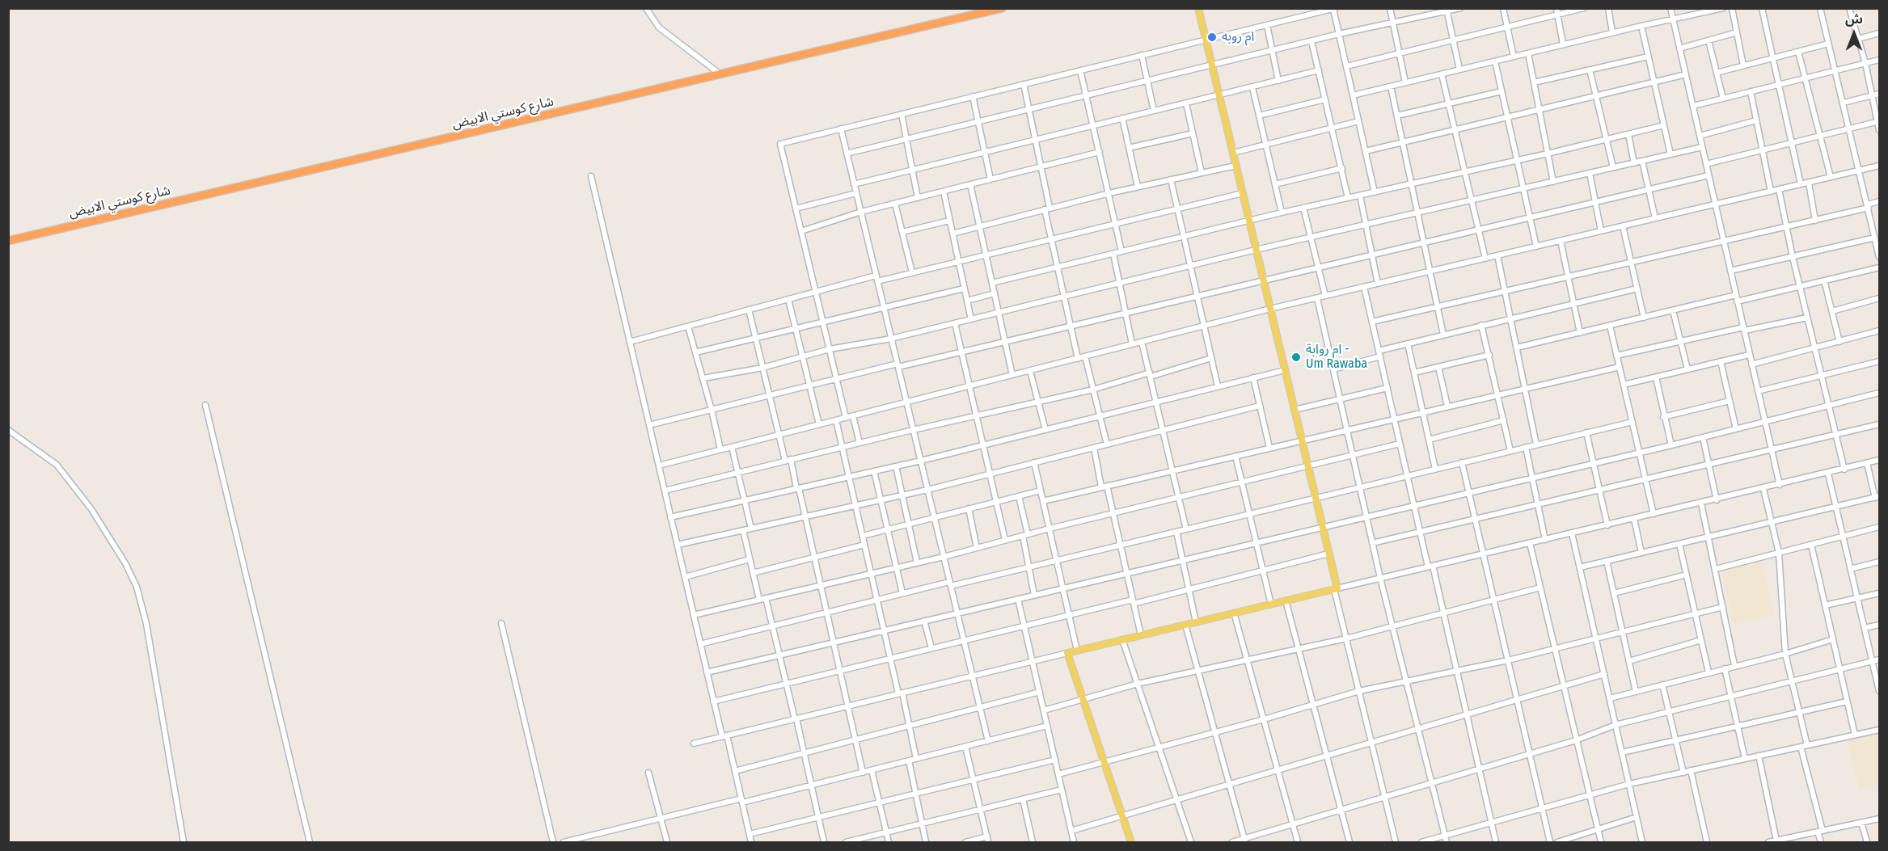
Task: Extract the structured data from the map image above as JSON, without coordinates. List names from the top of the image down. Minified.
{"streets":{"highway":["شارع كوستي الابيض"]},"places":["ام روبه","ام روابة - Um Rawaba"],"north":"top"}
